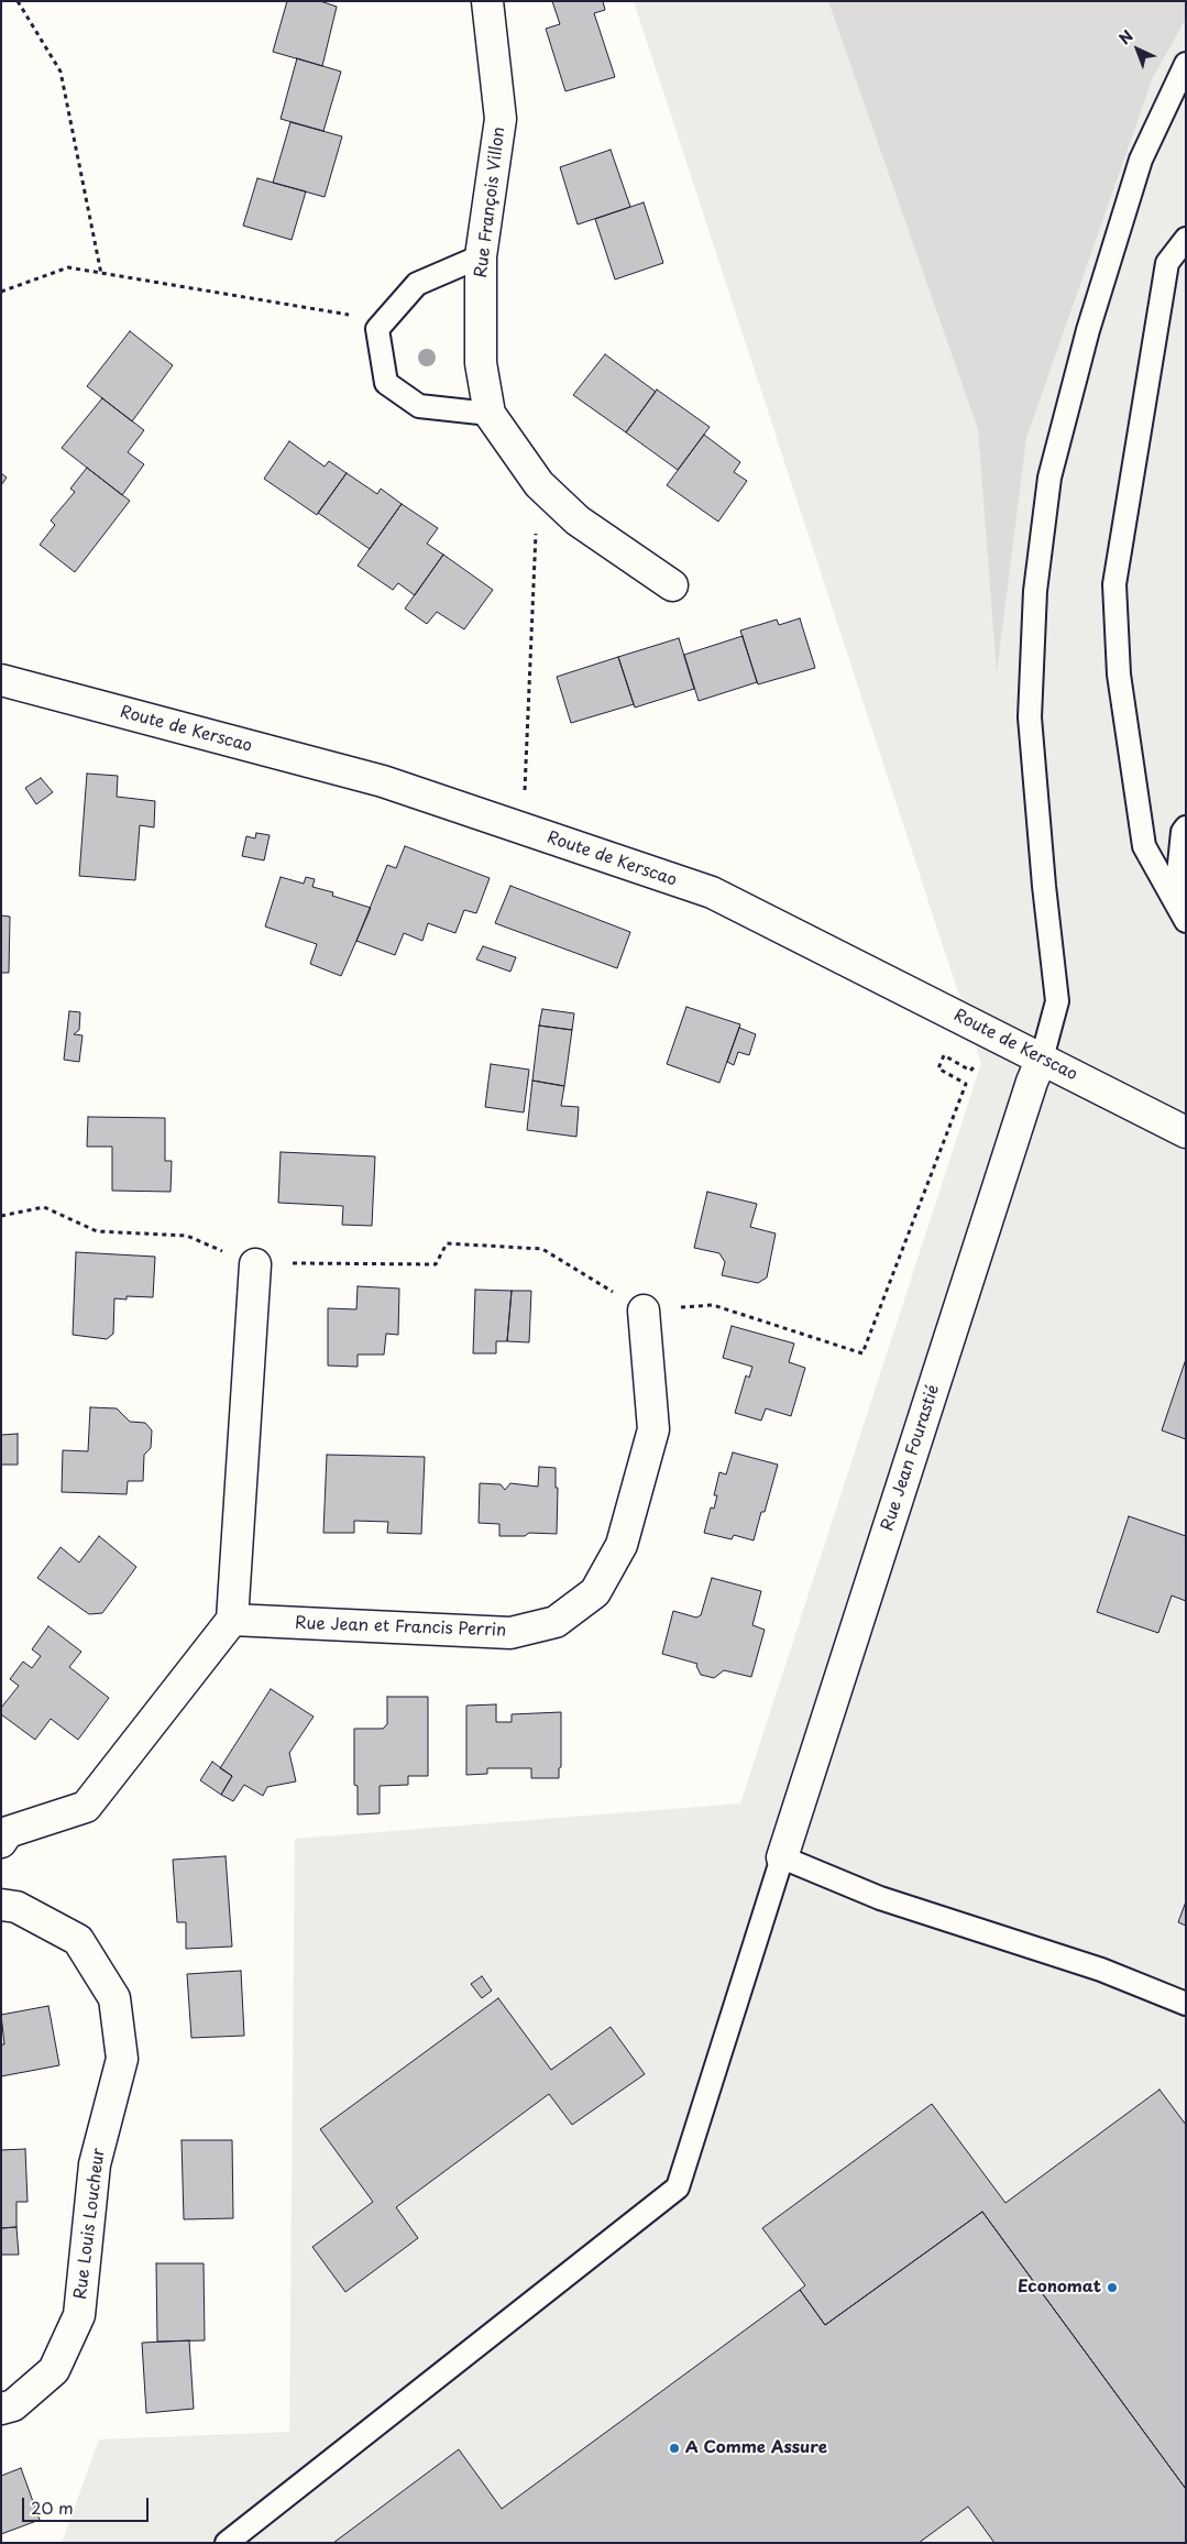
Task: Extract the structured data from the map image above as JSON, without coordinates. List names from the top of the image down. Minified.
{"streets":{"street":["Rue François Villon","Route de Kerscao","Rue Jean Fourastié","Rue Jean et Francis Perrin","Rue Louis Loucheur"]},"crossings":[["Route de Kerscao","Rue Jean Fourastié"]],"places":["Economat","A Comme Assure"],"scale_bar":"20 m","north":"top left"}
